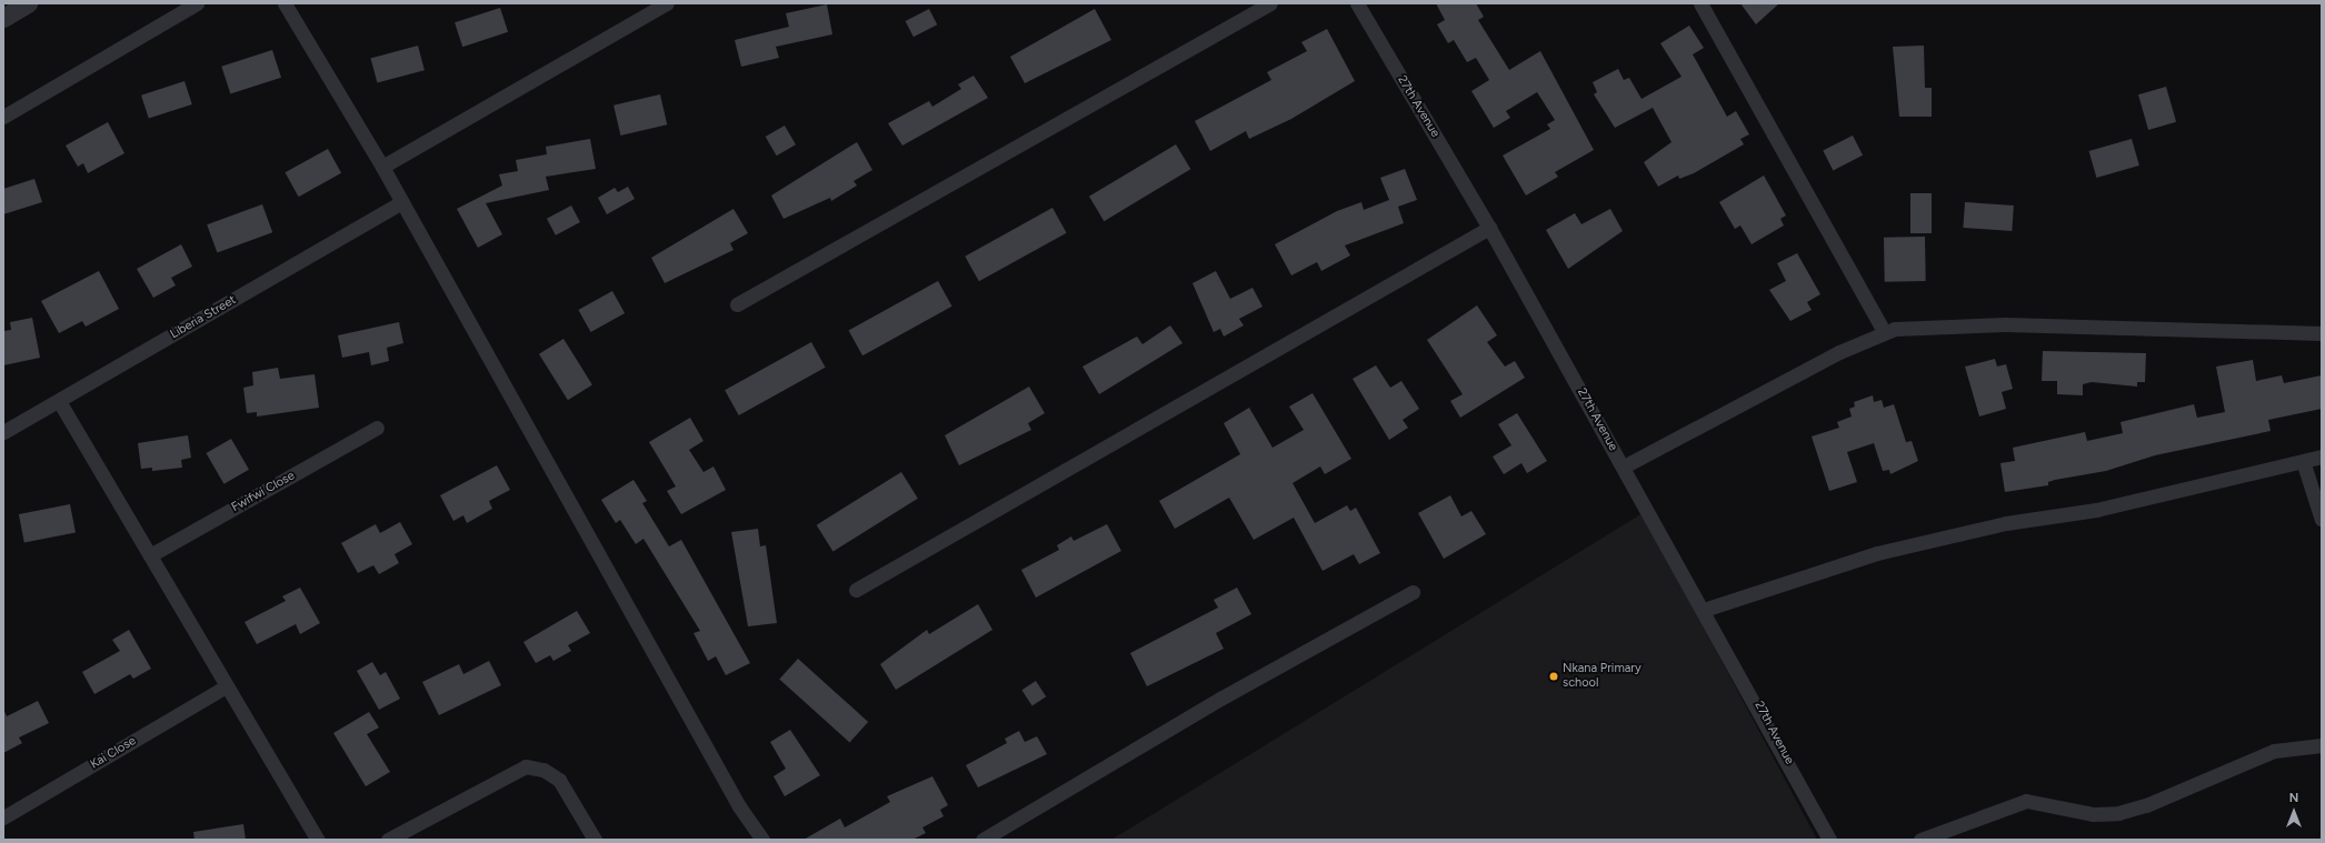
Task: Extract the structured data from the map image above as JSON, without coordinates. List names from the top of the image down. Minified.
{"streets":{"street":["27th Avenue","Liberia Street","Fwifwi Close","Kai Close"]},"places":["Nkana Primary school"],"north":"top"}
